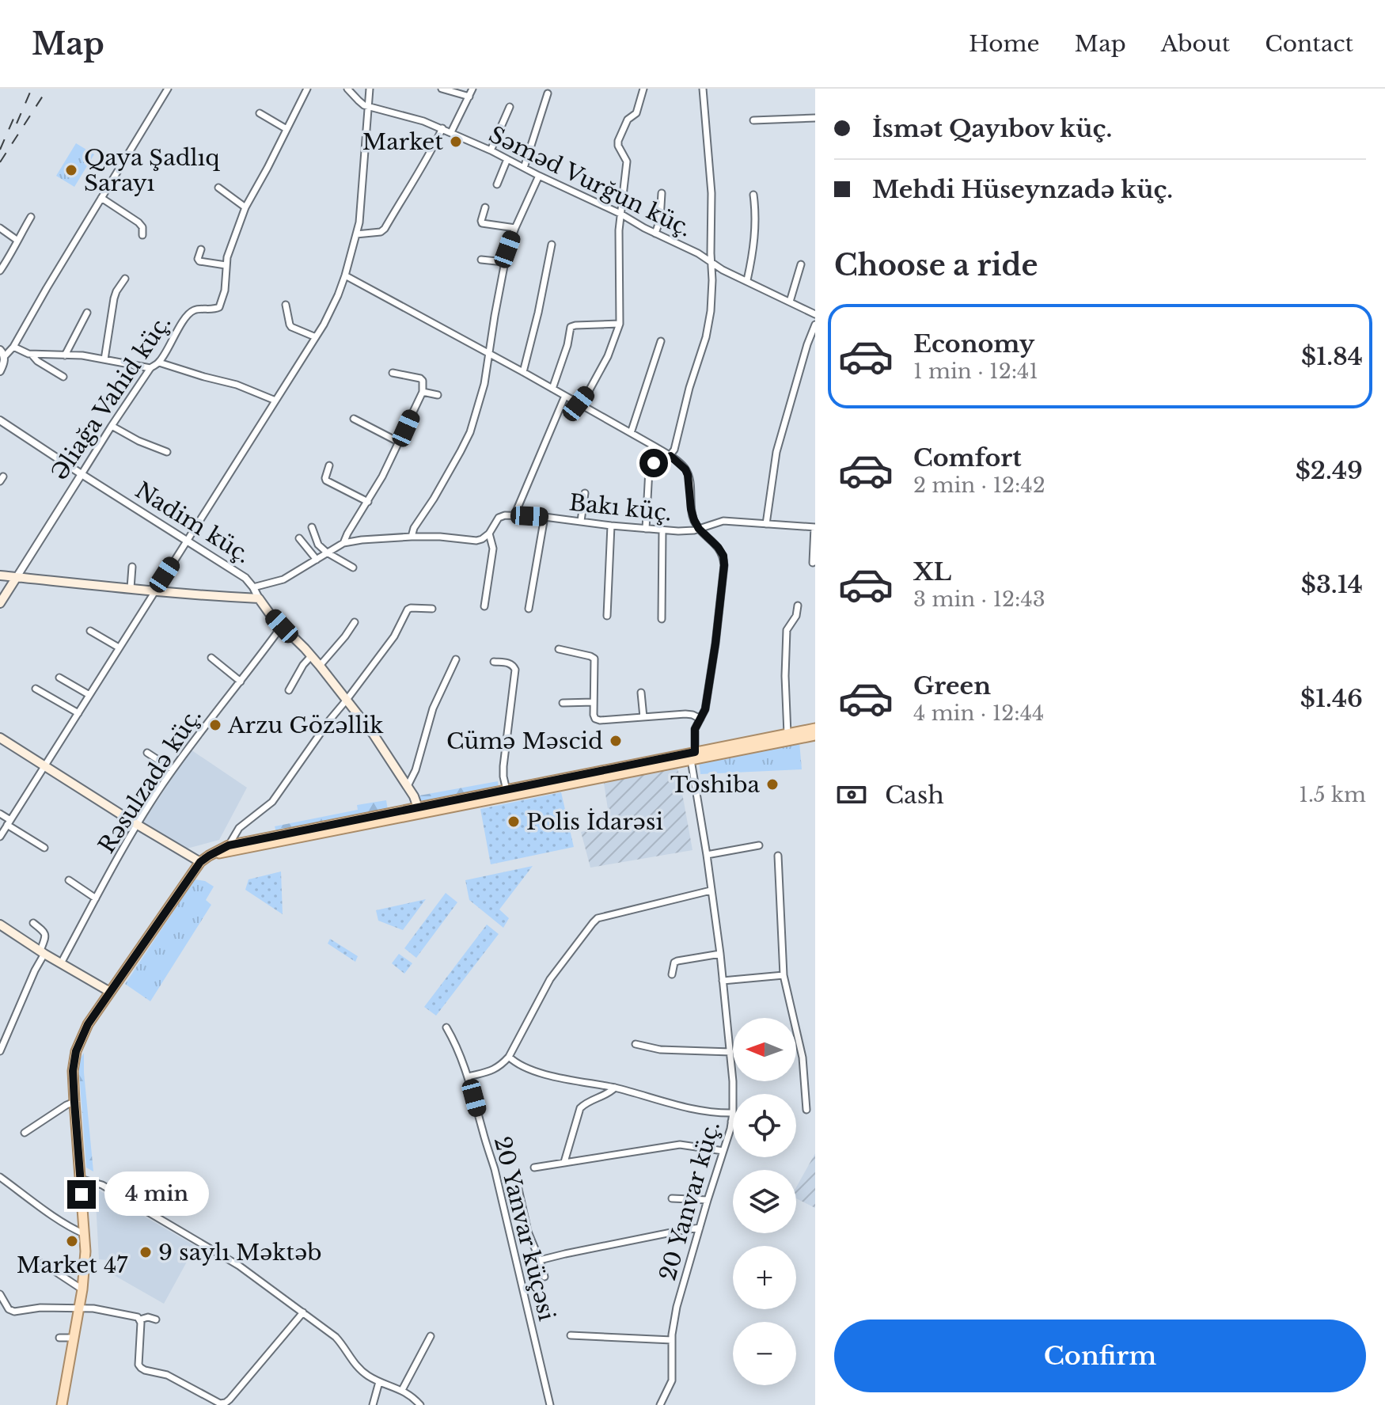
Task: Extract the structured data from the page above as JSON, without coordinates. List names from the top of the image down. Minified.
{"streets":{"main road":["Əliağa Vahid küç.","Nadim küç."],"street":["Səməd Vurğun küç.","Bakı küç.","Rəsulzadə küç.","20 Yanvar küç.","20 Yanvar küçəsi"]},"crossings":[["Əliağa Vahid küç.","Nadim küç."],["Bakı küç.","20 Yanvar küç."],["Nadim küç.","Rəsulzadə küç."]],"places":["Market","Qaya Şadlıq Sarayı","Arzu Gözəllik","Cümə Məscid","Toshiba","Polis İdarəsi","Market 47","9 saylı Məktəb"],"north":"left","page":{"header":"Map","nav":["Home","Map","About","Contact"],"banner":["İsmət Qayıbov küç.","Mehdi Hüseynzadə küç."],"heading":"Choose a ride","list":[{"name":"Economy","note":"1 min · 12:41","value":"$1.84"},{"name":"Comfort","note":"2 min · 12:42","value":"$2.49"},{"name":"XL","note":"3 min · 12:43","value":"$3.14"},{"name":"Green","note":"4 min · 12:44","value":"$1.46"}],"pay":["Cash","1.5 km"],"map_buttons":["+","−"],"bubble":"4 min","buttons":"Confirm"}}
